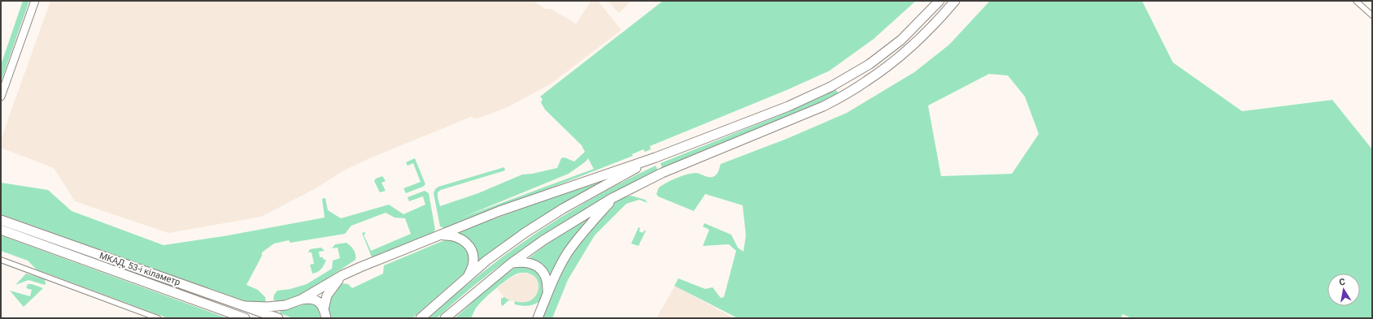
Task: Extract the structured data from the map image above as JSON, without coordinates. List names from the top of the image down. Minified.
{"streets":{"highway":["МКАД, 53-і кіламетр"]},"north":"top"}
